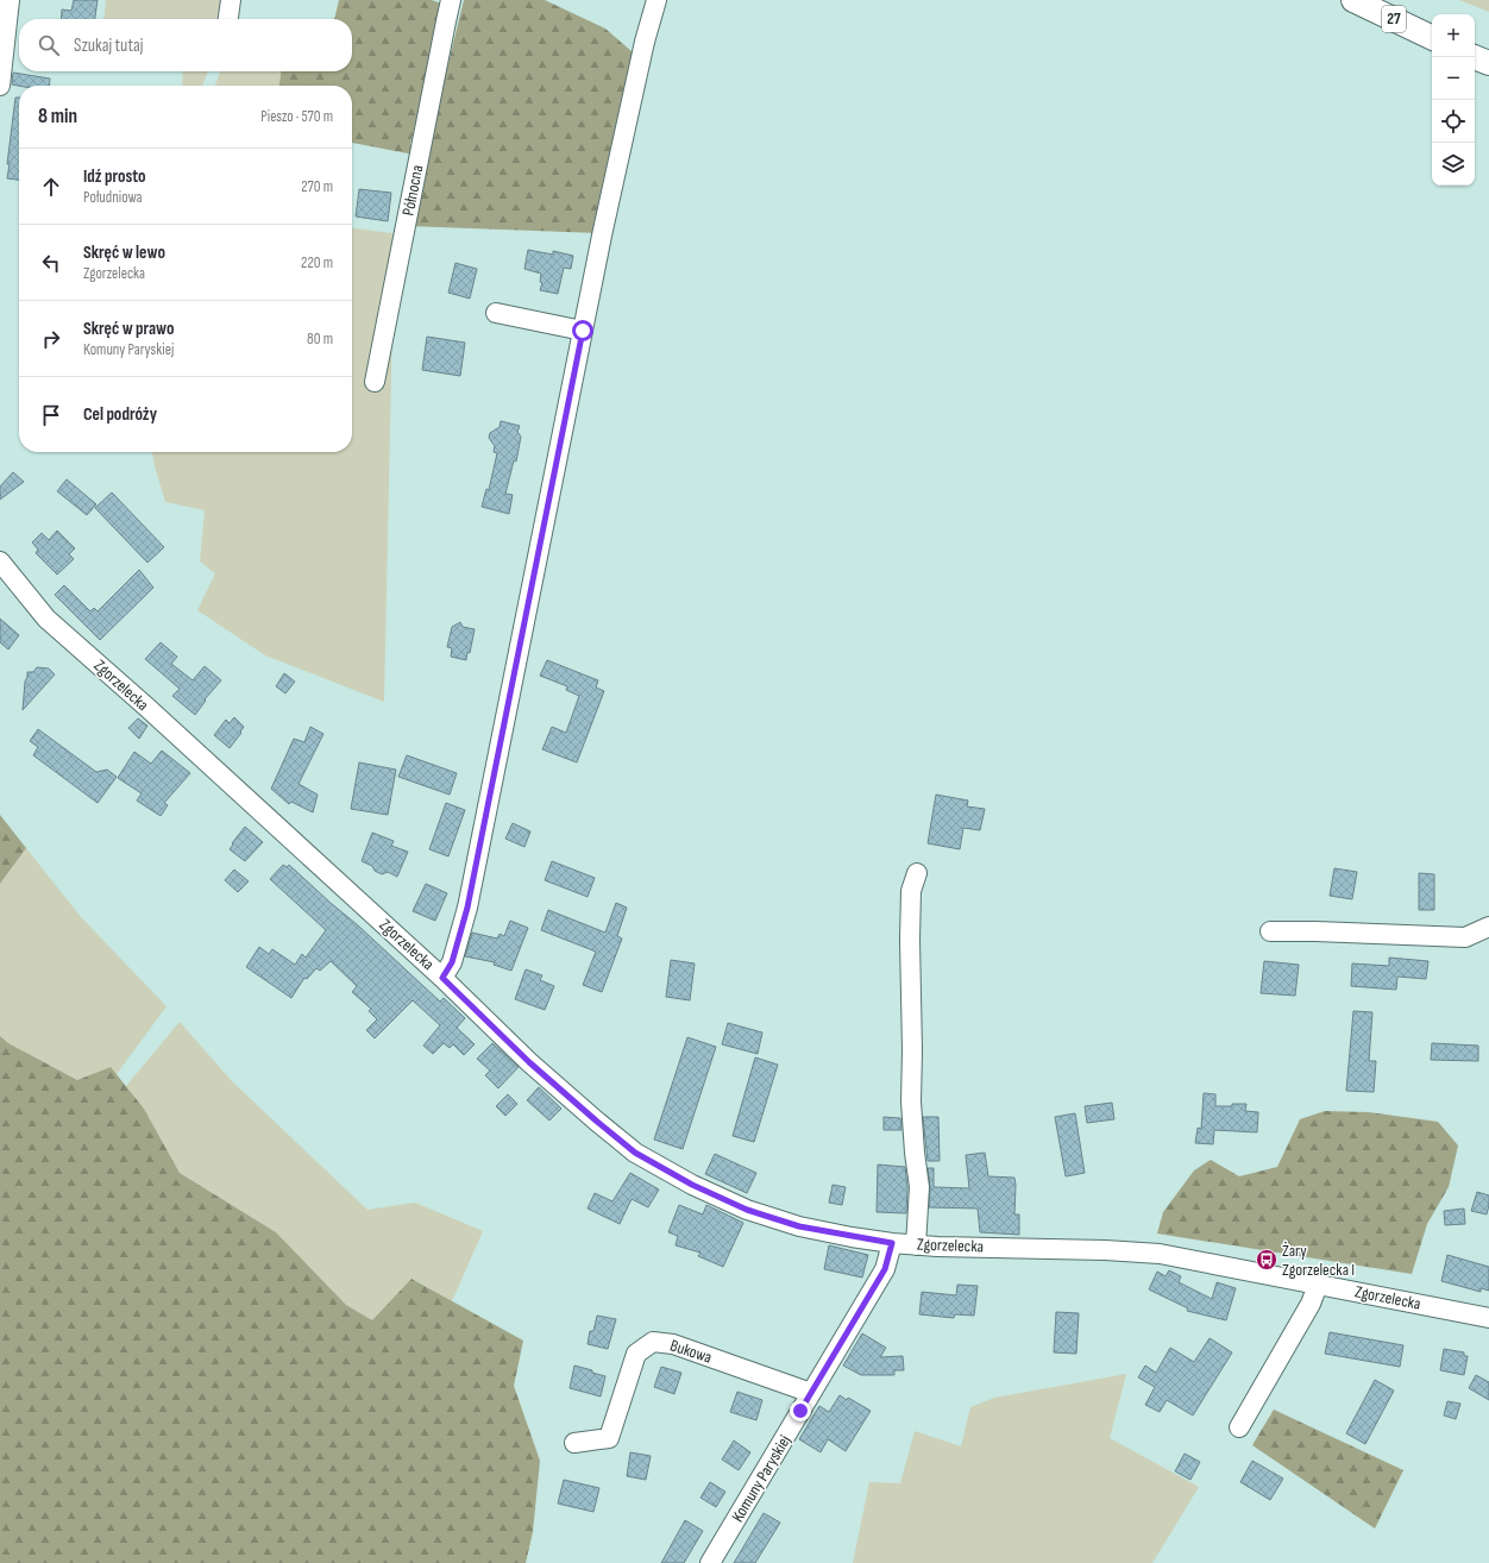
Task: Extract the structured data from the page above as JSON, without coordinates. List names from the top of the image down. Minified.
{"streets":{"main road":["27"],"street":["Północna","Zgorzelecka","Bukowa","Komuny Paryskiej"]},"crossings":[["Zgorzelecka","Komuny Paryskiej"],["Bukowa","Komuny Paryskiej"]],"places":{"bus stop":["Żary Zgorzelecka I"]},"page":{"map_buttons":["+","−"],"search":"Szukaj tutaj","heading":["8 min","Pieszo · 570 m"],"list":[["Idź prosto","Południowa","270 m"],["Skręć w lewo","Zgorzelecka","220 m"],["Skręć w prawo","Komuny Paryskiej","80 m"],"Cel podróży"]}}
